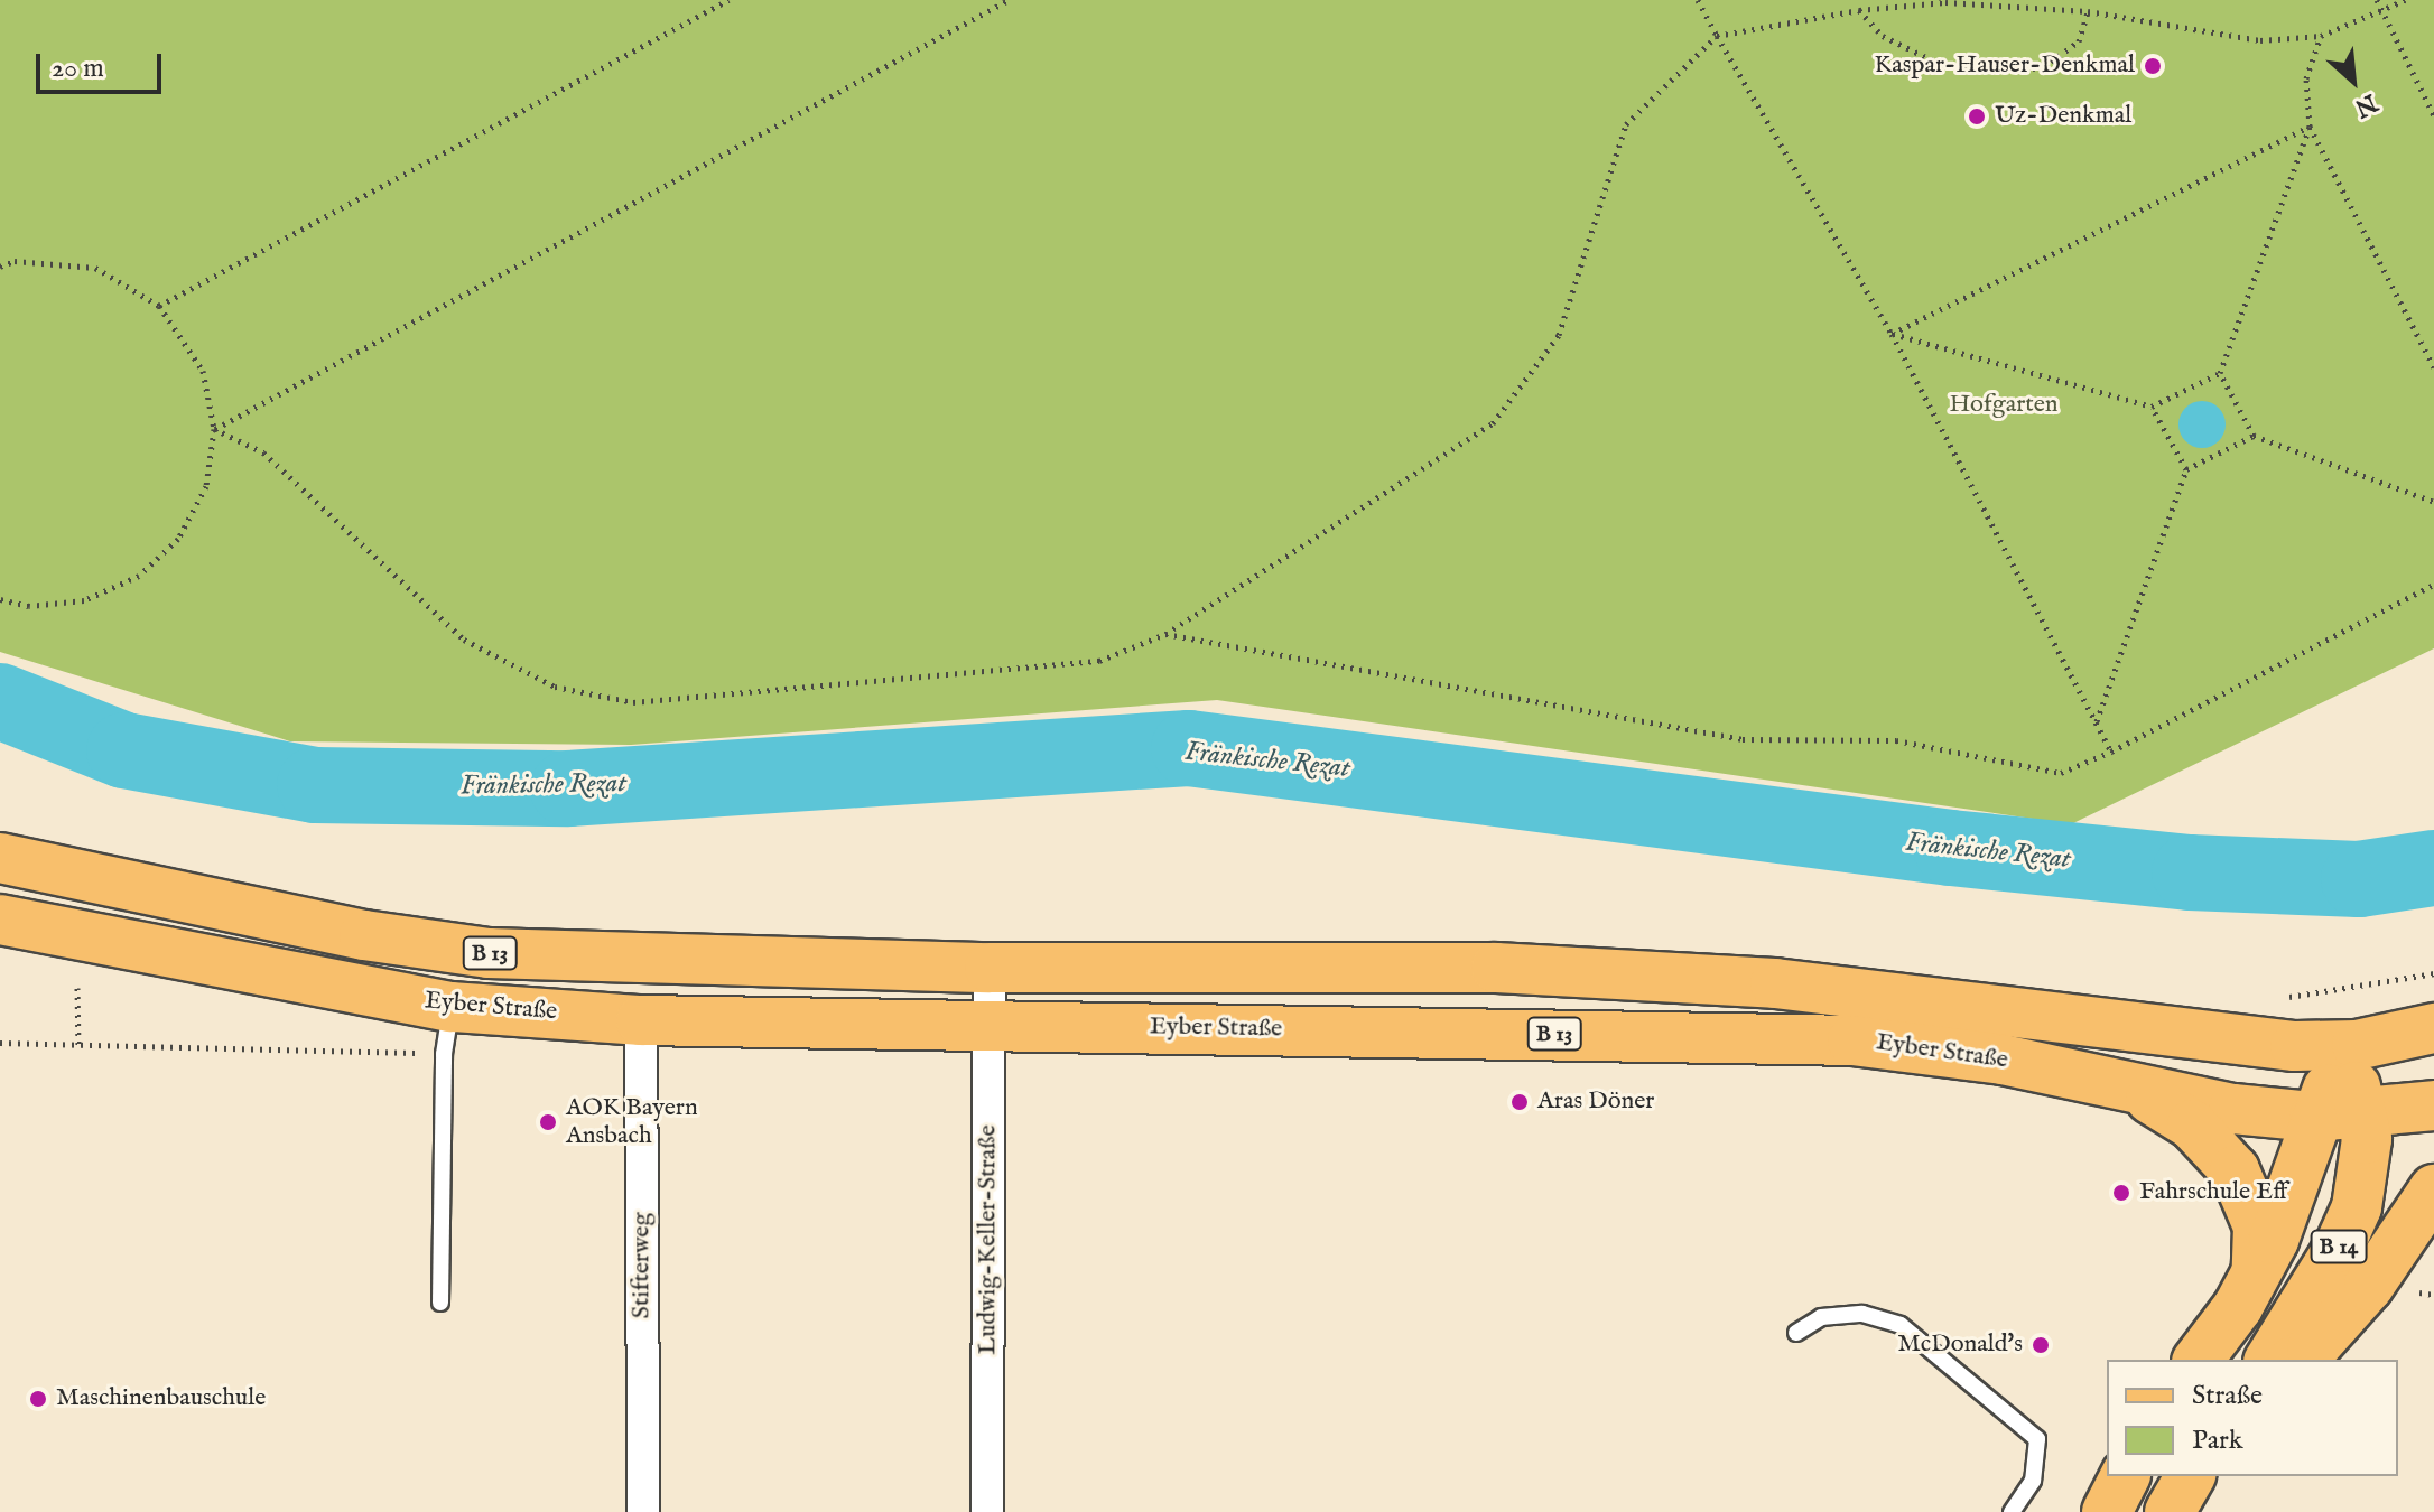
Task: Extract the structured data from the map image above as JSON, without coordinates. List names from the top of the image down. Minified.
{"streets":{"main road":["B 13","Eyber Straße","B 14"],"street":["Ludwig-Keller-Straße","Stifterweg"]},"crossings":[["B 13","Eyber Straße"],["B 13","B 14"],["Eyber Straße","Ludwig-Keller-Straße"],["Eyber Straße","B 14"],["Eyber Straße","Stifterweg"]],"water":["Fränkische Rezat"],"parks":["Hofgarten"],"places":["Kaspar-Hauser-Denkmal","Uz-Denkmal","Aras Döner","AOK Bayern Ansbach","Fahrschule Eff","McDonald's","Maschinenbauschule"],"legend":["Straße","Park"],"scale_bar":"20 m","north":"bottom right"}
